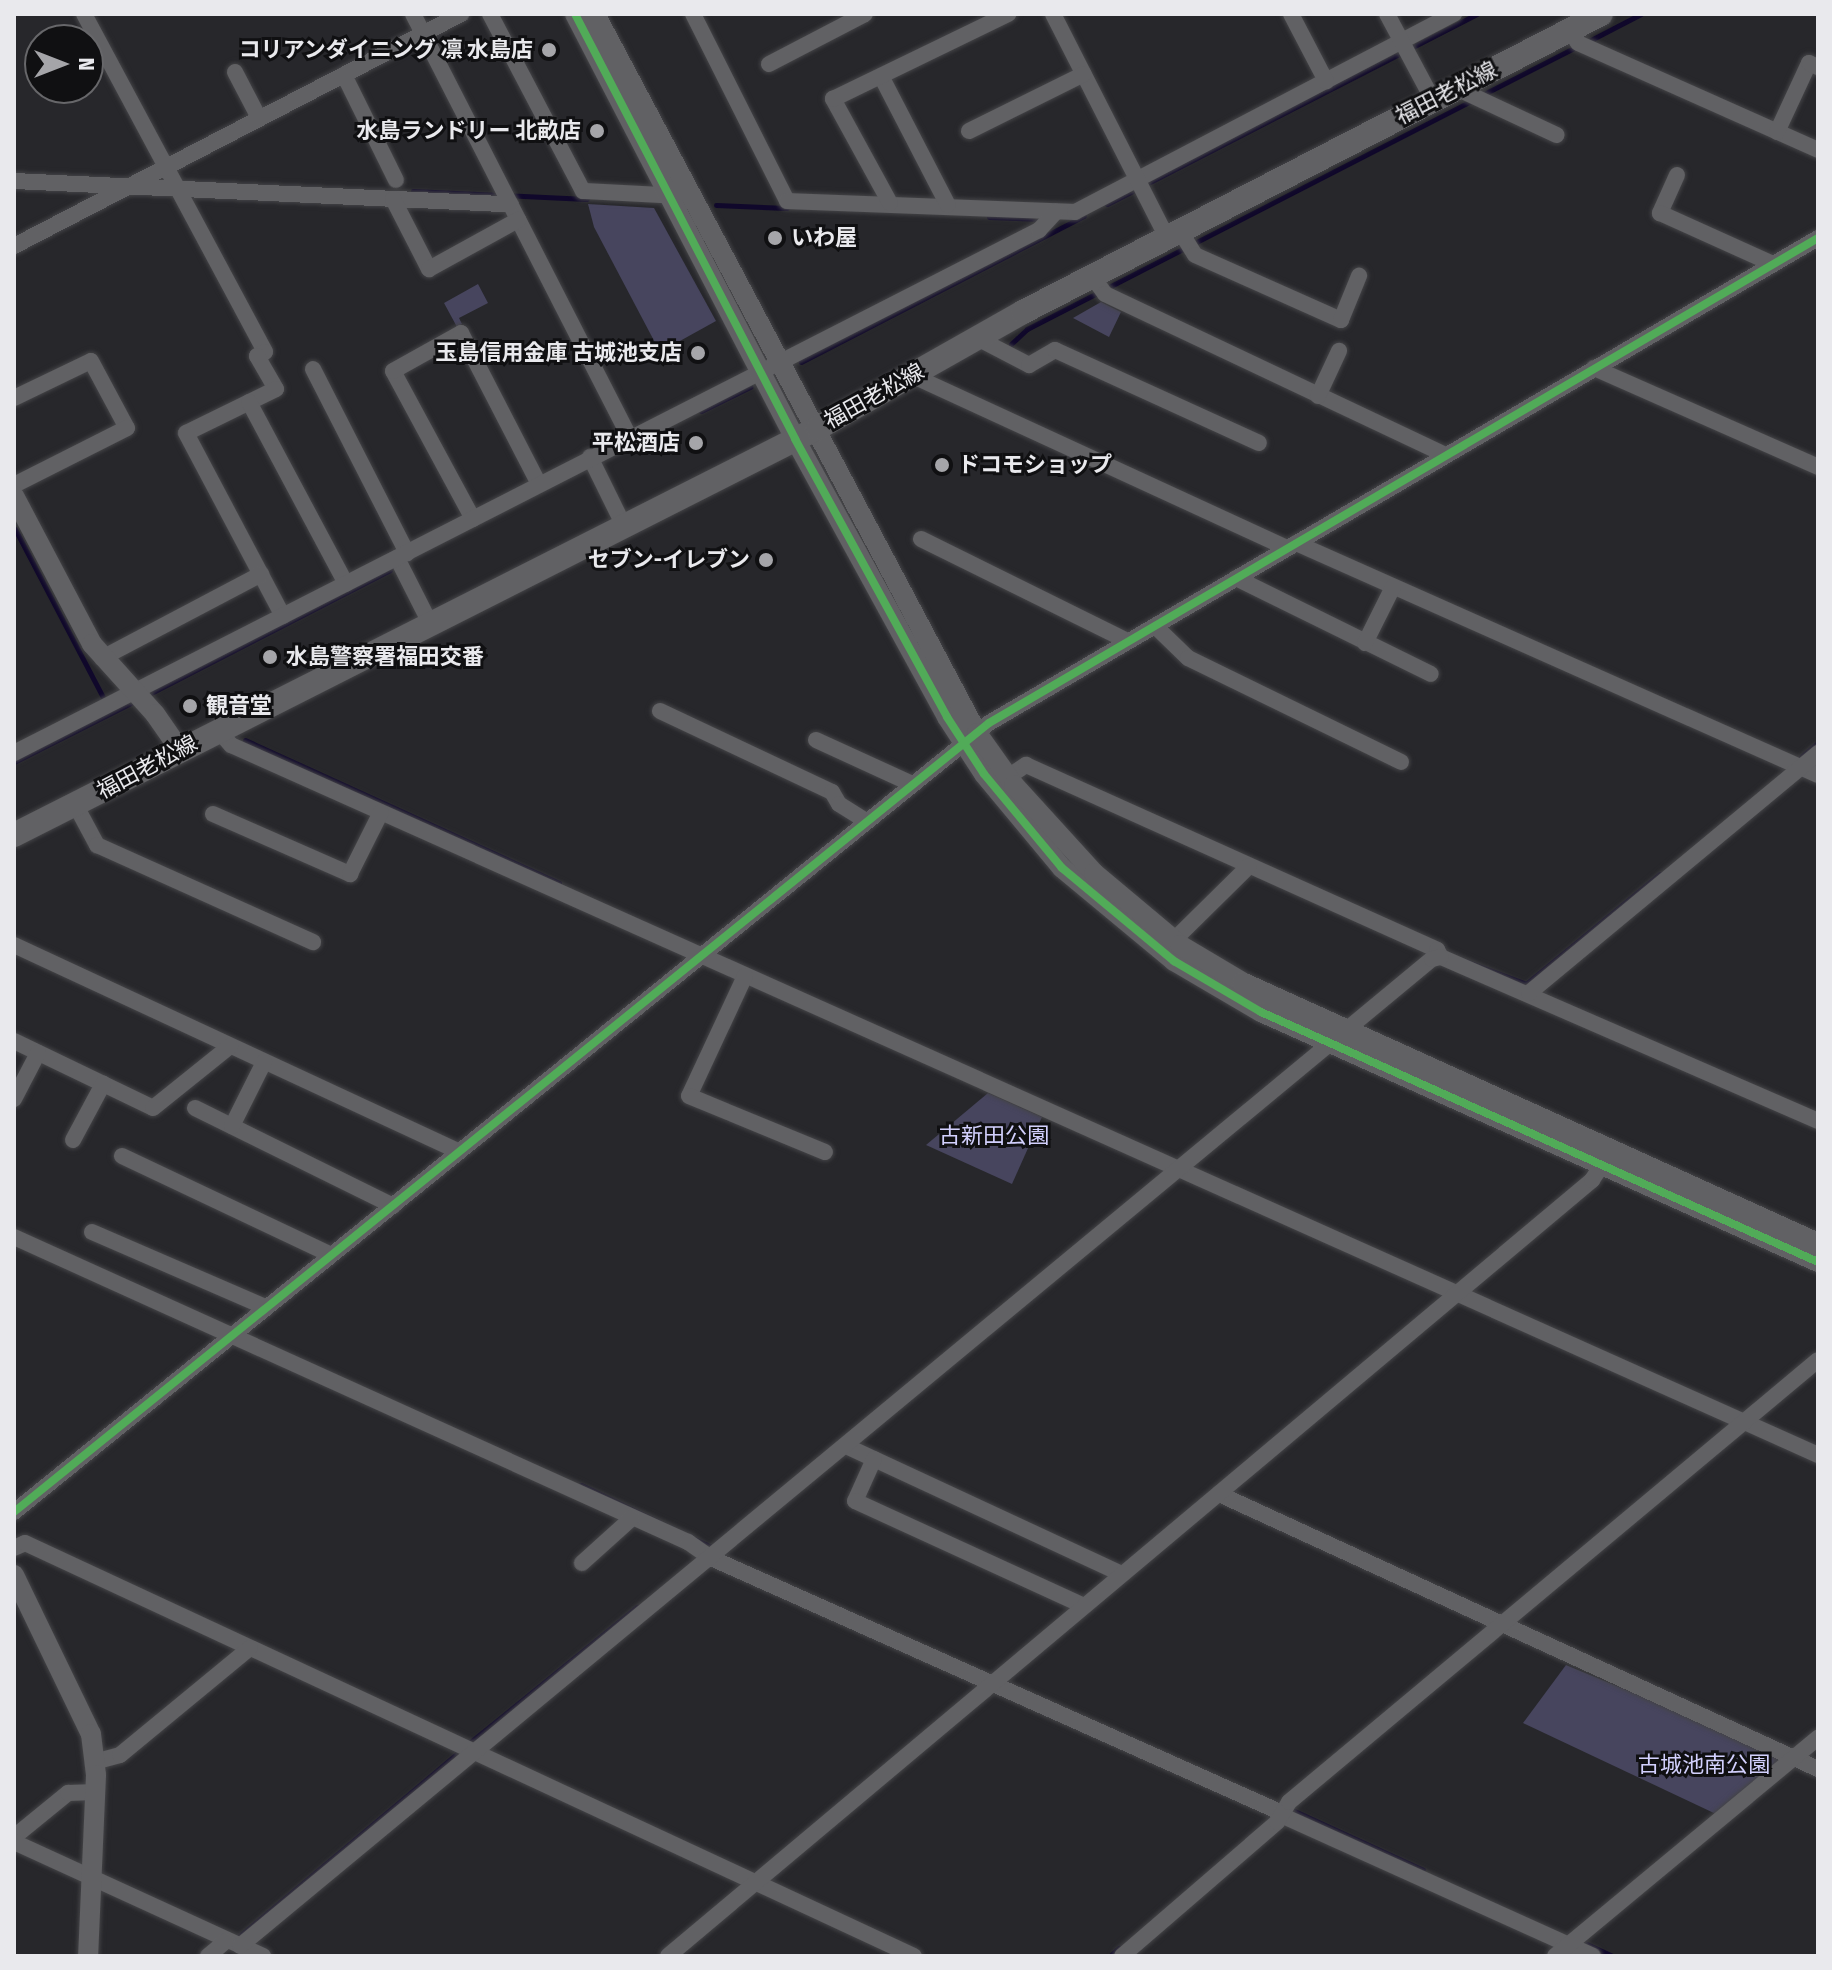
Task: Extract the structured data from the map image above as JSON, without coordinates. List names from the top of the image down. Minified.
{"streets":{"main road":["福田老松線"]},"parks":["古新田公園","古城池南公園"],"places":["コリアンダイニング 凛 水島店","水島ランドリー 北畝店","いわ屋","玉島信用金庫 古城池支店","平松酒店","ドコモショップ","セブン-イレブン","水島警察署福田交番","観音堂"],"north":"right"}
